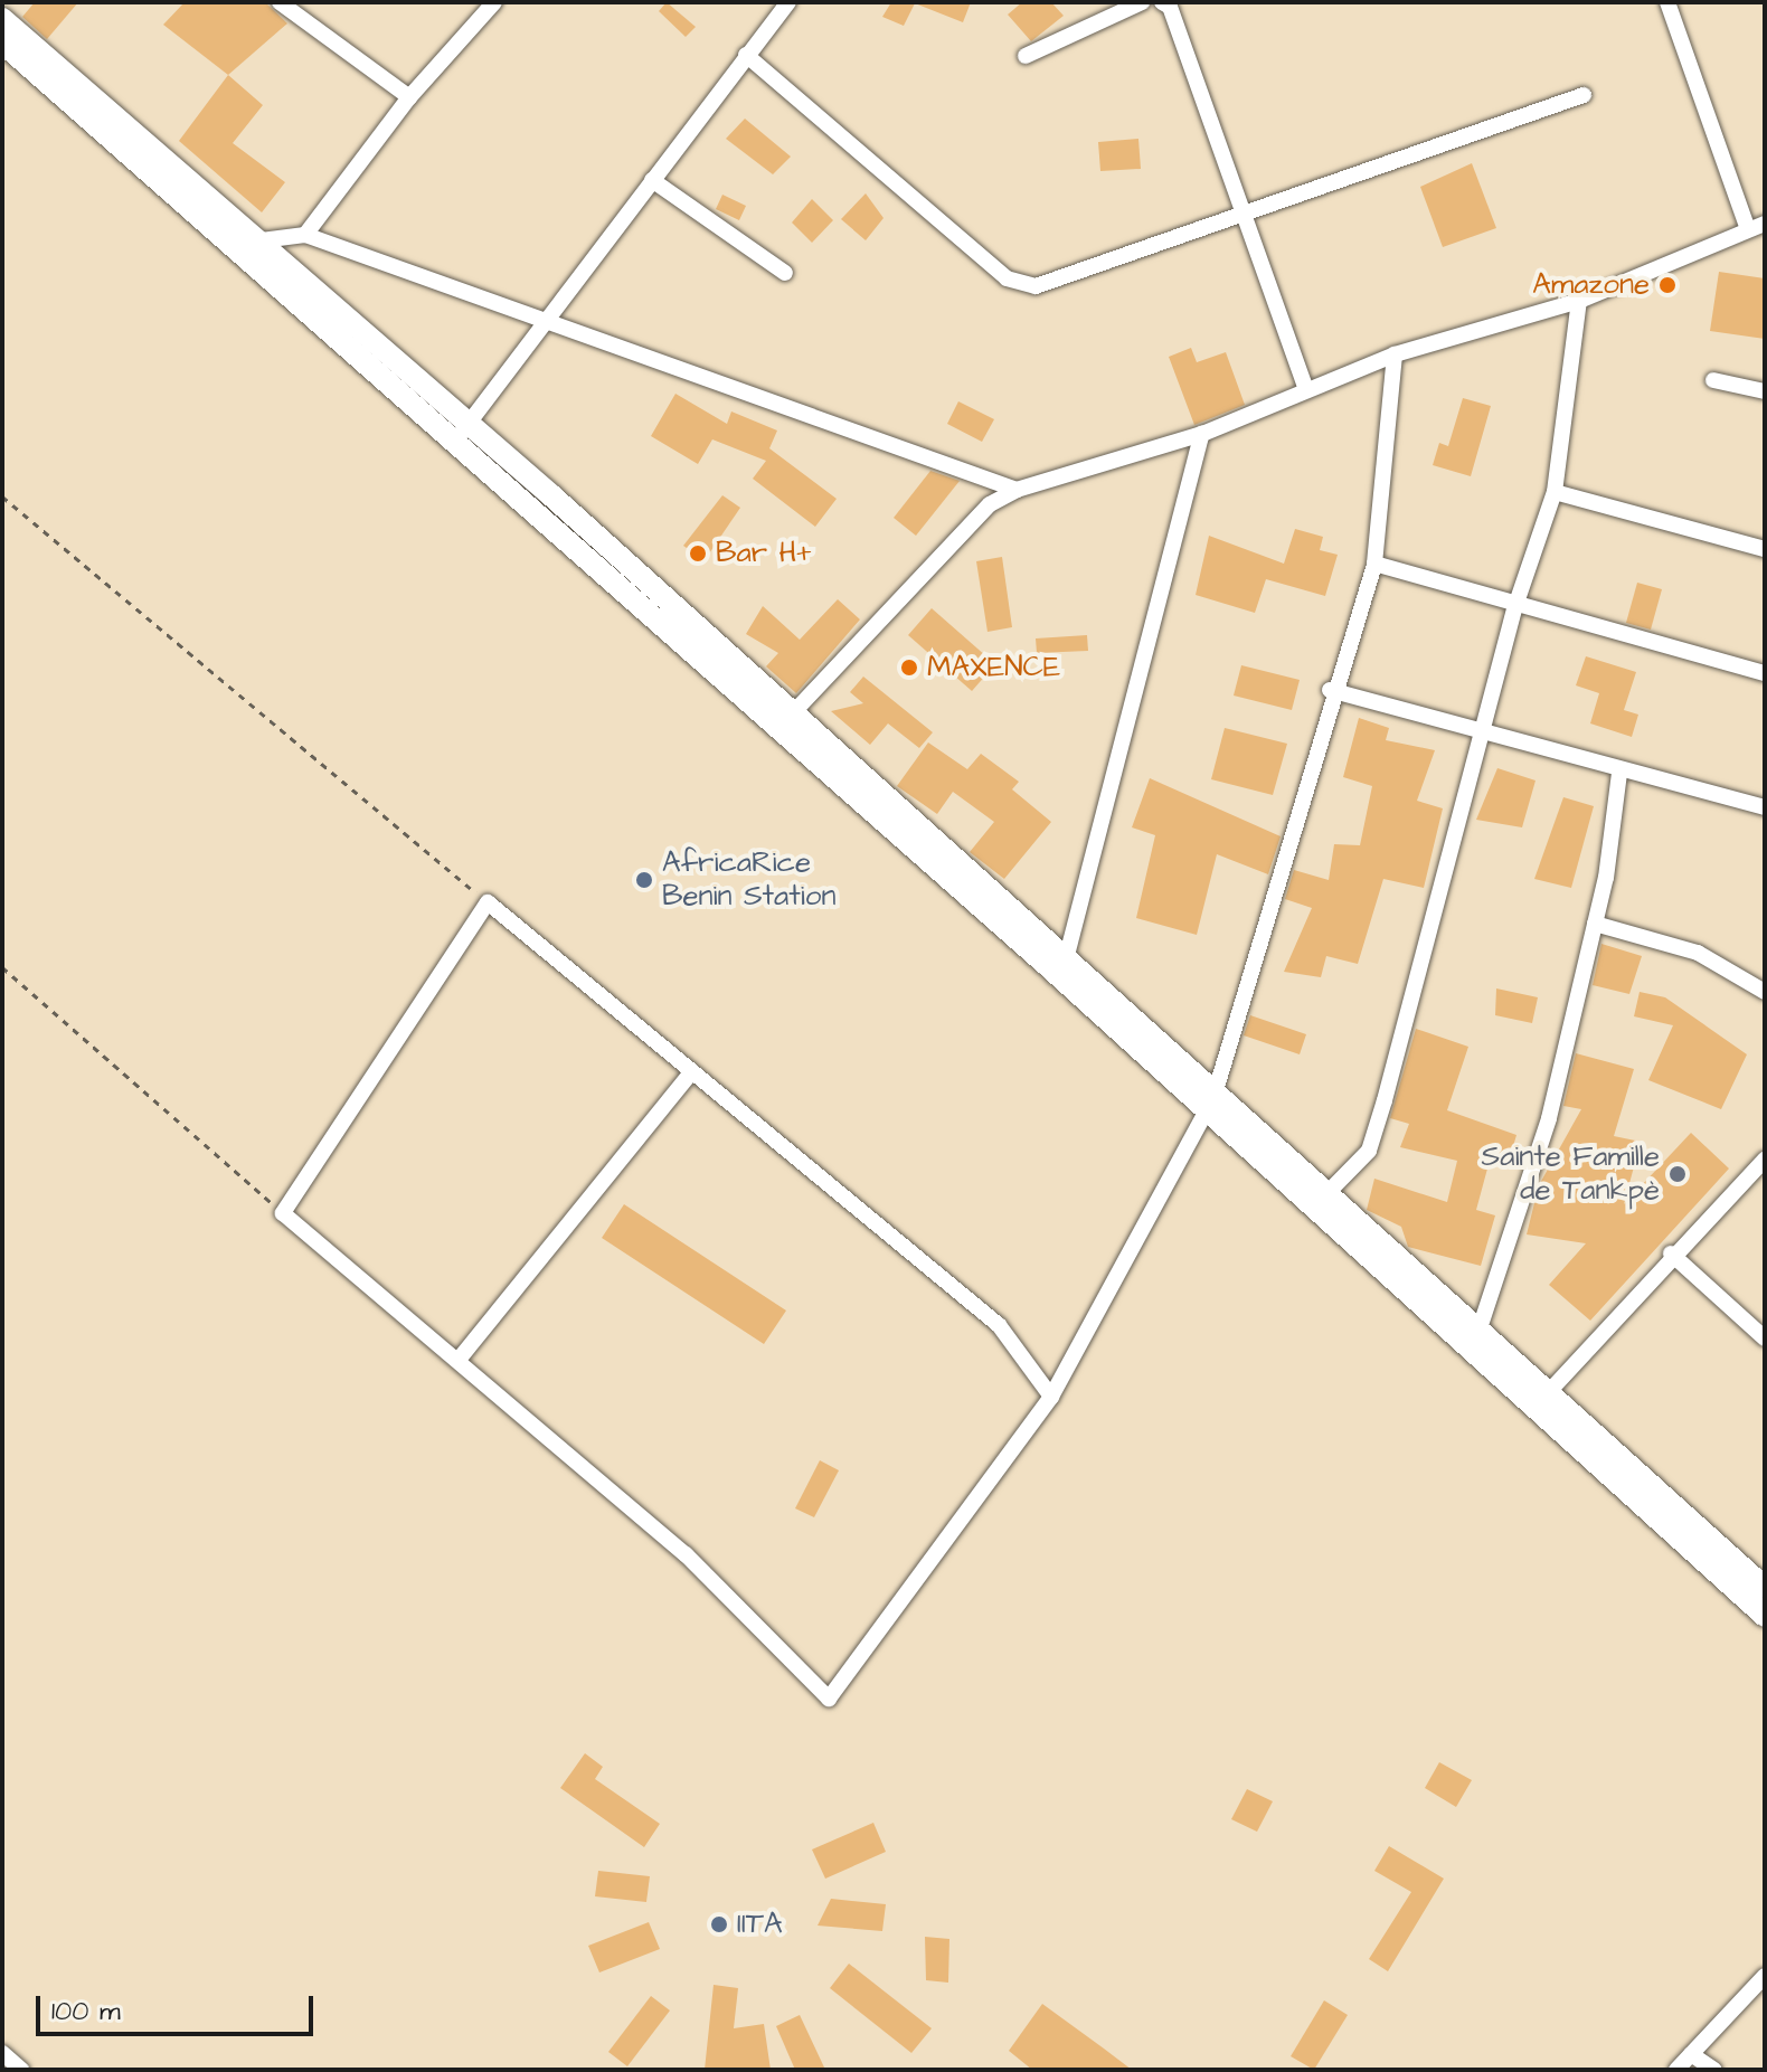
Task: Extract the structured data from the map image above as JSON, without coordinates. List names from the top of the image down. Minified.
{"places":["Amazone","Bar H+","MAXENCE","AfricaRice Benin Station","Sainte Famille de Tankpè","IITA"],"scale_bar":"100 m"}
